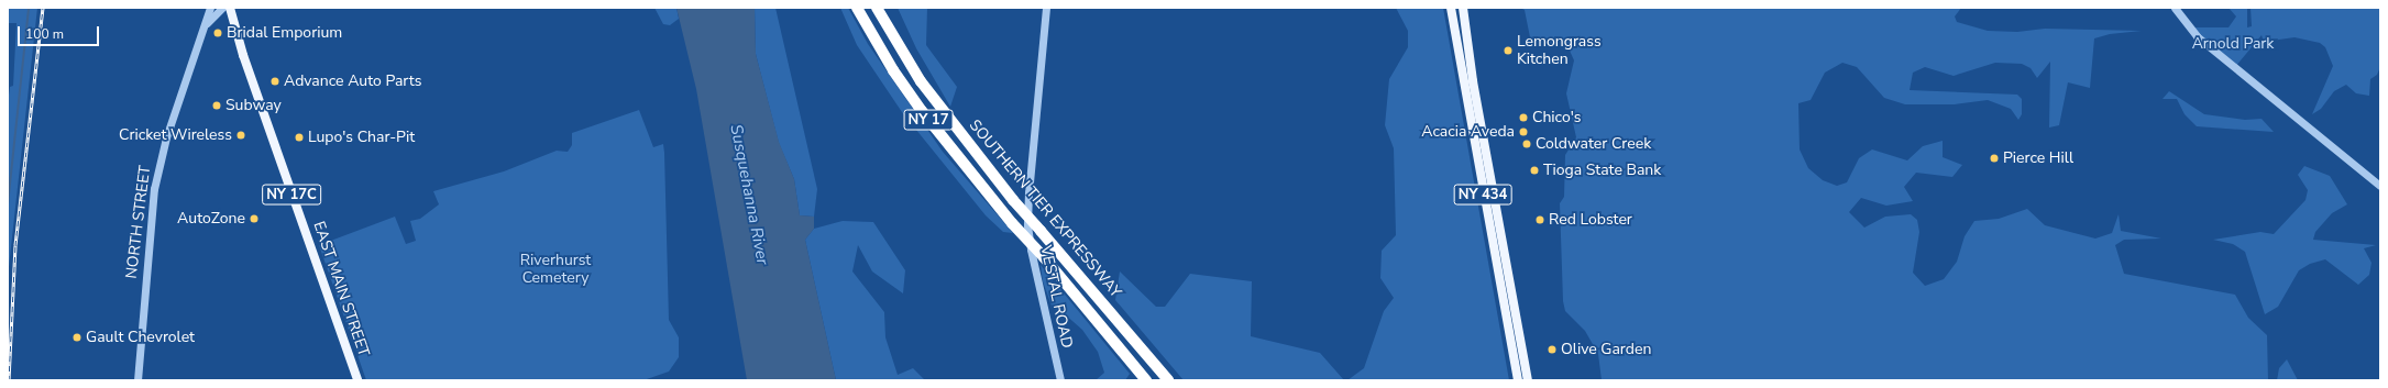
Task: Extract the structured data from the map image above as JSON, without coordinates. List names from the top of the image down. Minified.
{"streets":{"highway":["NY 17","SOUTHERN TIER EXPRESSWAY"],"main road":["NY 17C","NY 434","EAST MAIN STREET"],"street":["NORTH STREET","VESTAL ROAD"]},"water":["Susquehanna River"],"parks":["Arnold Park","Riverhurst Cemetery"],"places":["Bridal Emporium","Lemongrass Kitchen","Advance Auto Parts","Subway","Chico's","Acacia Aveda","Cricket Wireless","Lupo's Char-Pit","Coldwater Creek","Pierce Hill","Tioga State Bank","AutoZone","Red Lobster","Gault Chevrolet","Olive Garden"],"scale_bar":"100 m"}
